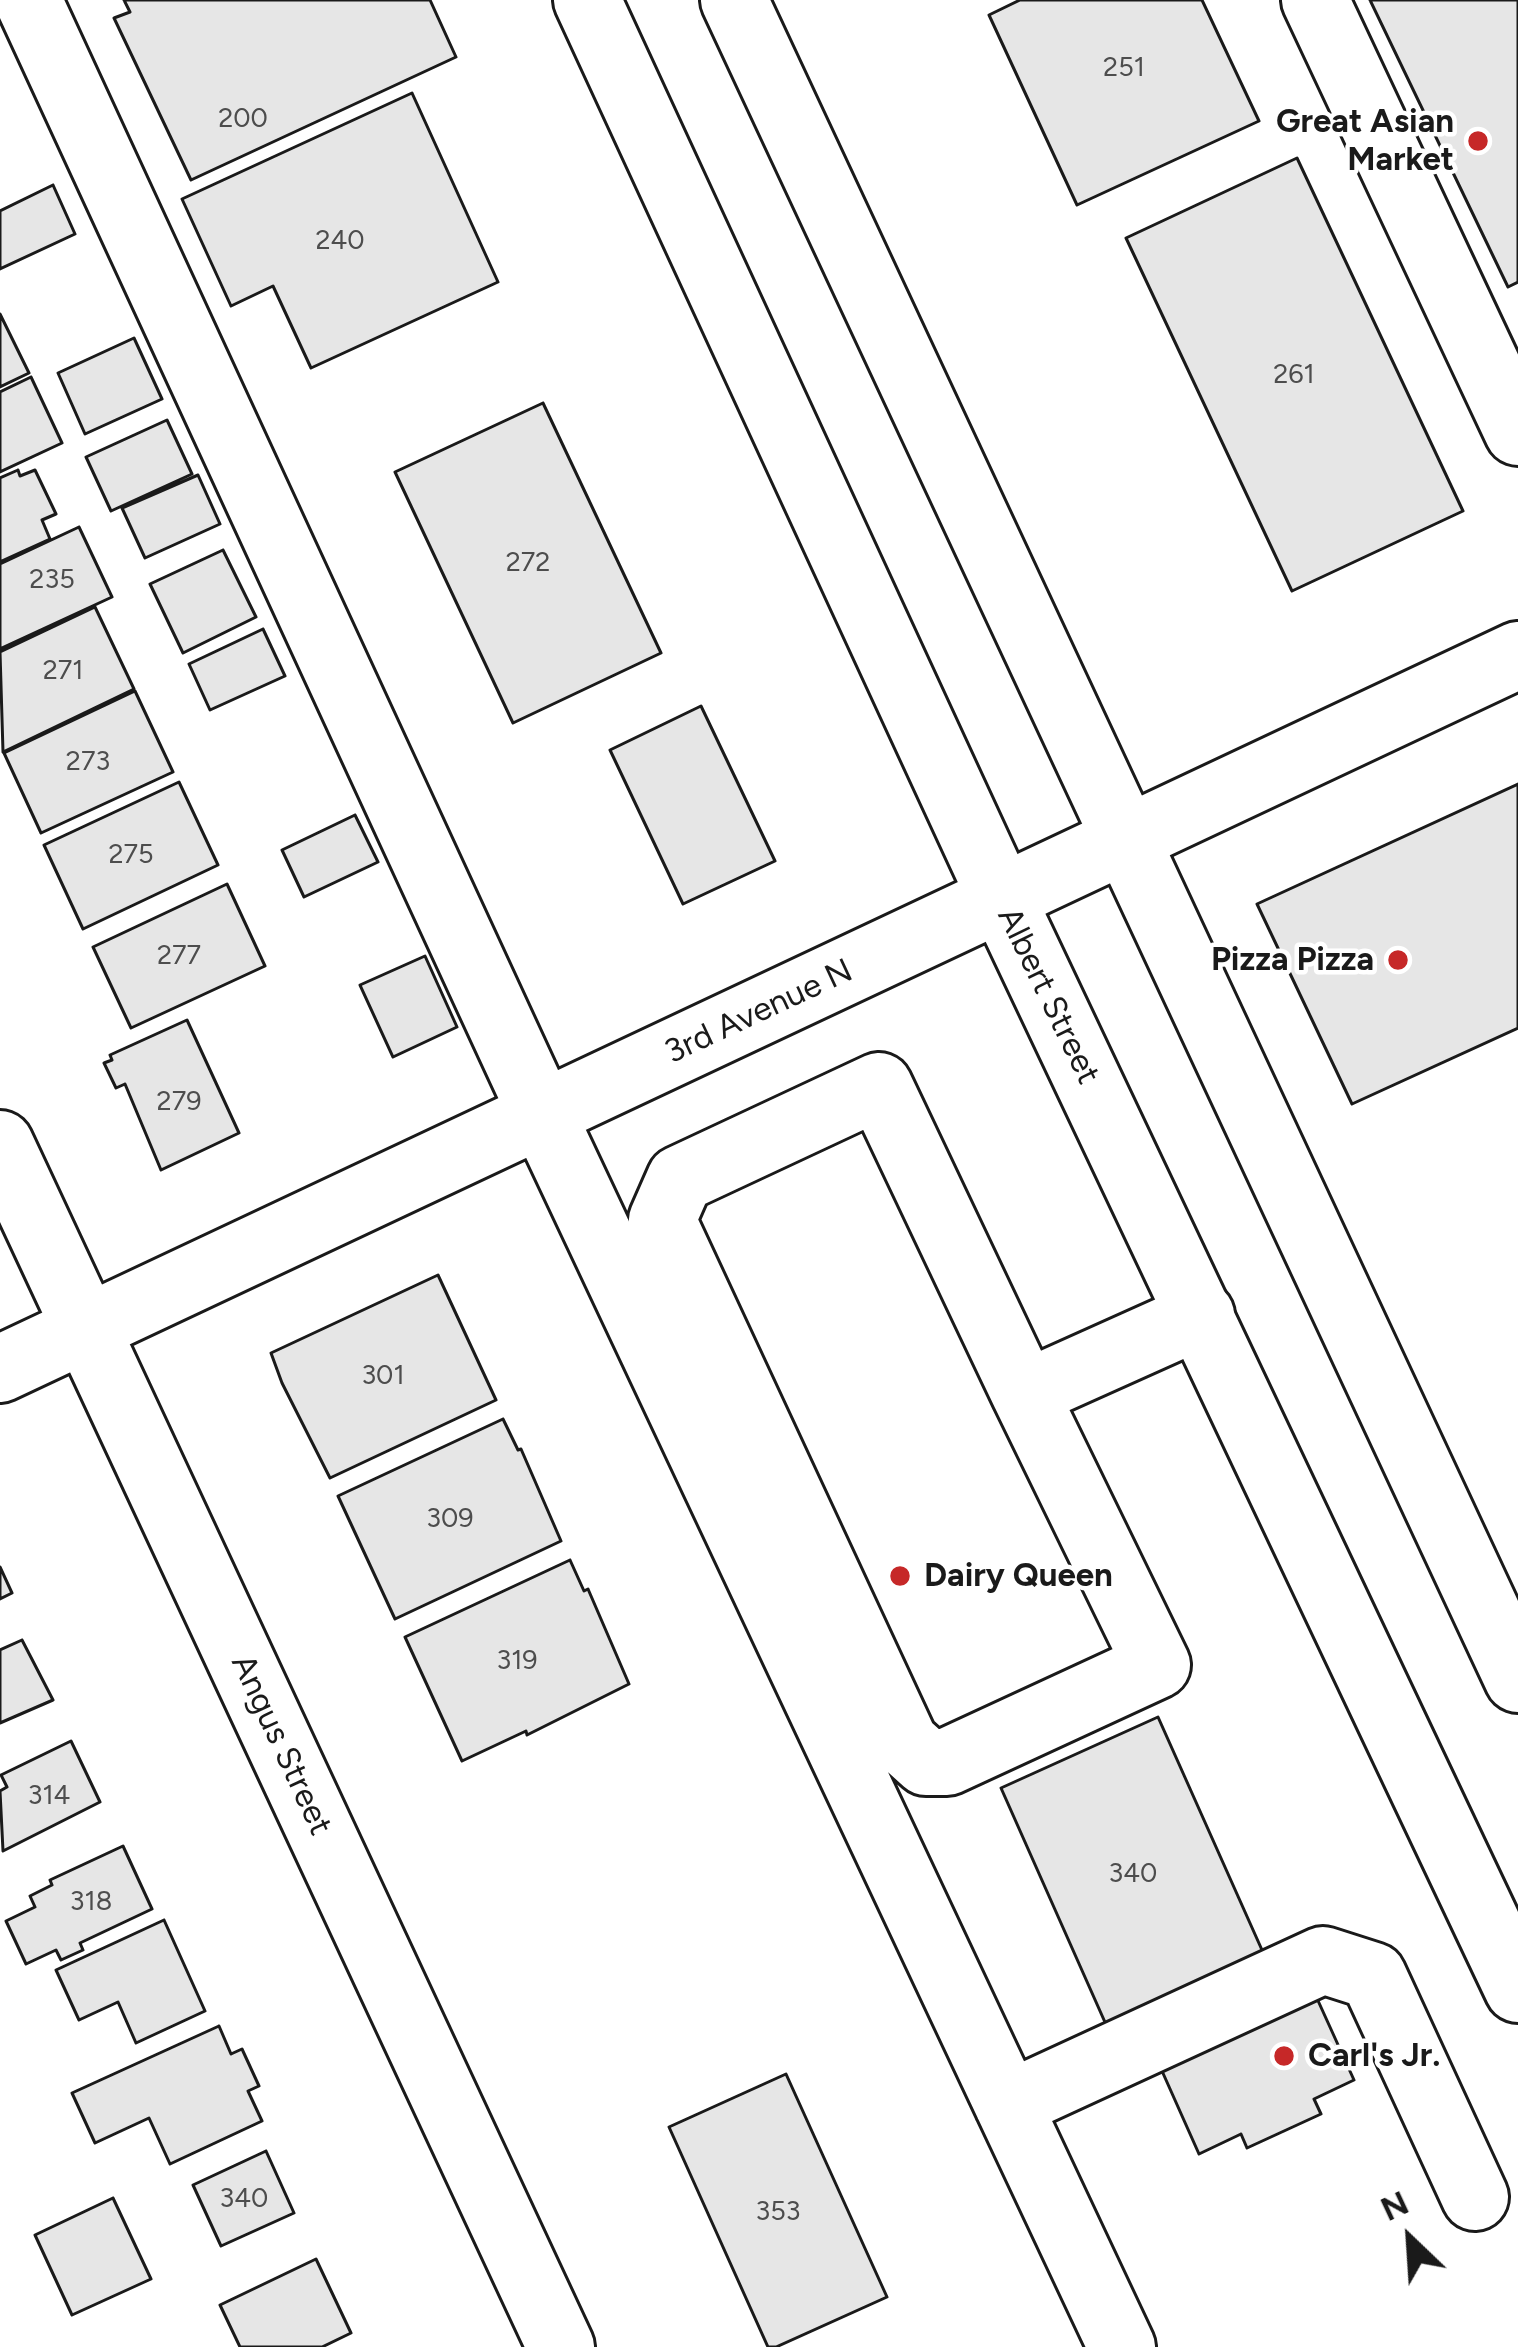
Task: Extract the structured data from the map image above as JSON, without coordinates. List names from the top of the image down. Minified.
{"streets":{"main road":["Albert Street","3rd Avenue N","Angus Street"]},"crossings":[["Albert Street","3rd Avenue N"],["3rd Avenue N","Angus Street"]],"places":["Great Asian Market","Pizza Pizza","Dairy Queen","Carl's Jr."],"house_numbers":["251","200","240","261","272","235","271","273","275","277","279","301","309","319","314","340","318","340","353"],"north":"top left"}
